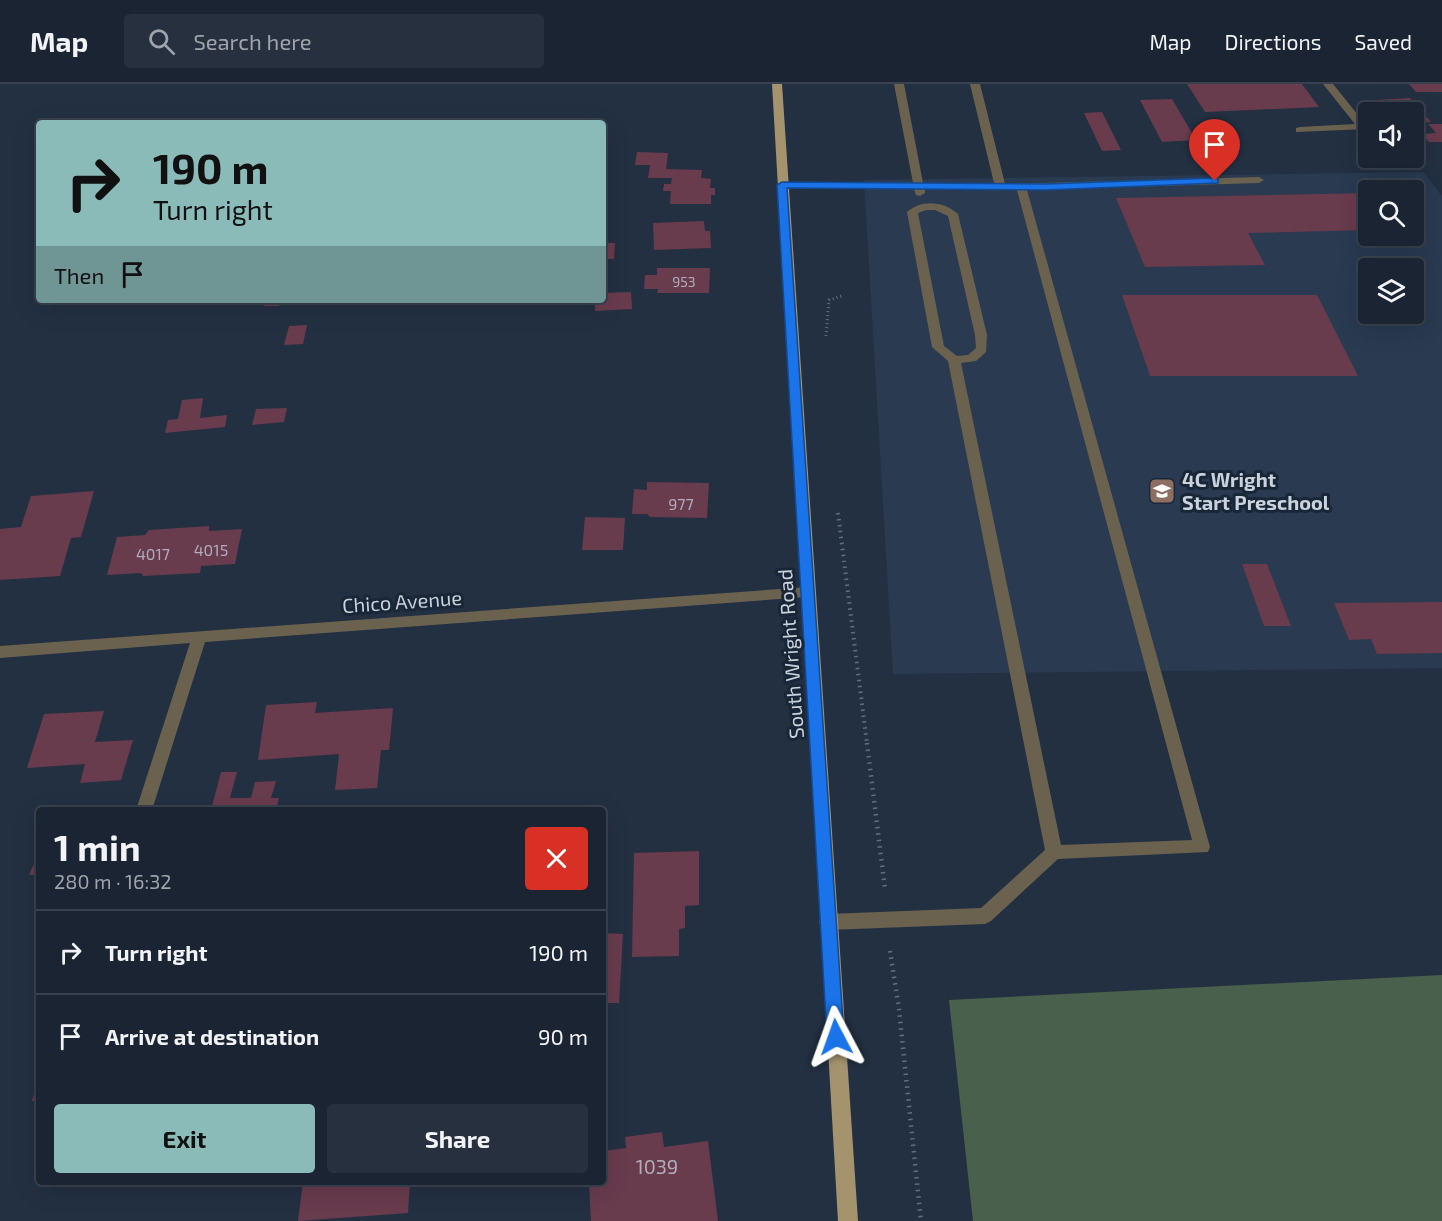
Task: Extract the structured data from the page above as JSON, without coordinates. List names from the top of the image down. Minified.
{"streets":{"main road":["South Wright Road"],"street":["Chico Avenue"]},"crossings":[["Chico Avenue","South Wright Road"]],"places":{"school or university":["4C Wright Start Preschool"]},"house_numbers":["953","977","4015","4017","1039"],"page":{"header":"Map","search":"Search here","nav":["Map","Directions","Saved"],"turn":["190 m","Turn right"],"then":"Then","heading":["1 min","280 m · 16:32"],"list":[{"name":"Turn right","value":"190 m"},{"name":"Arrive at destination","value":"90 m"}],"buttons":["Exit","Share"]}}
